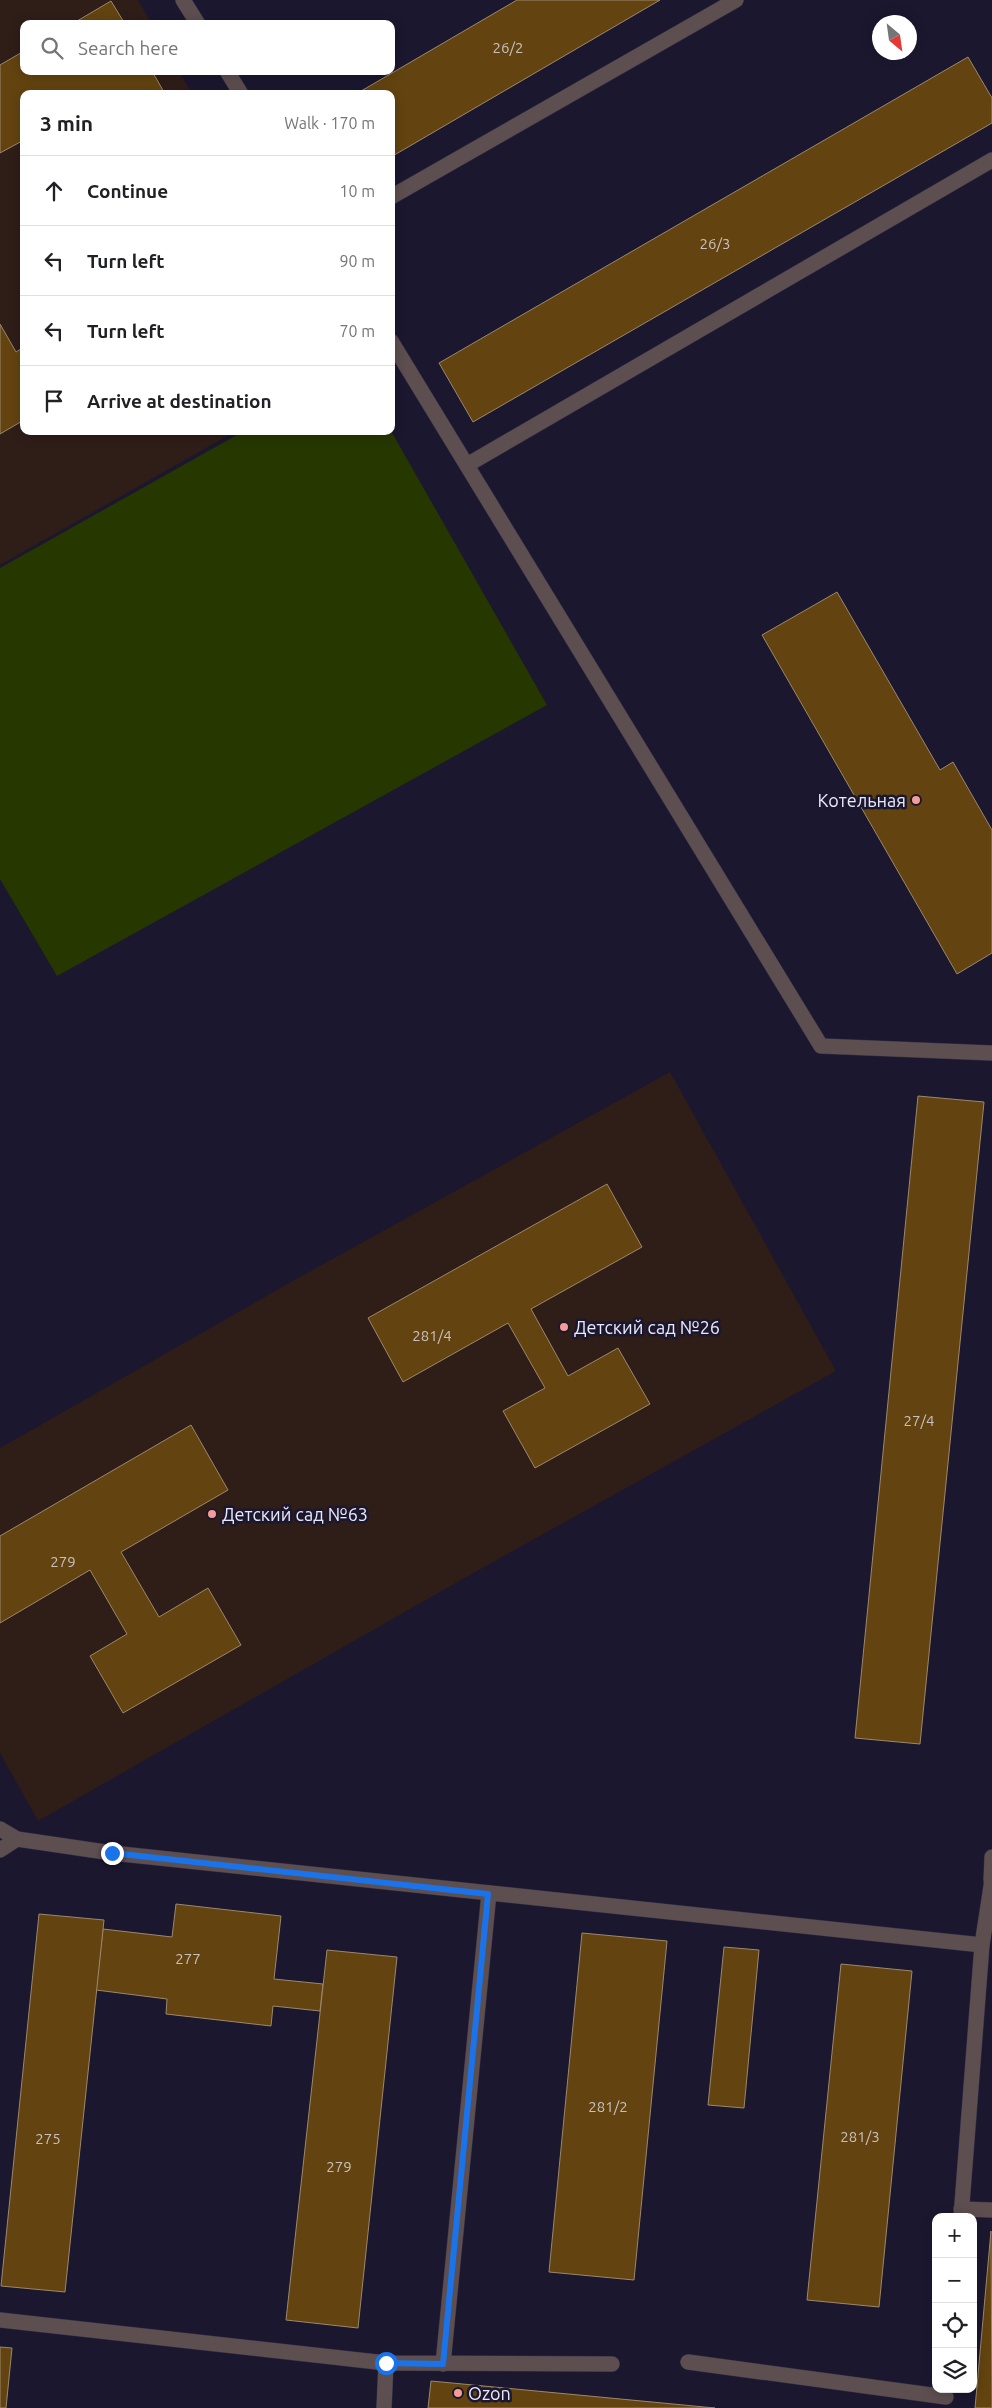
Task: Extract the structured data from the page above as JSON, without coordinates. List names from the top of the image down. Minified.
{"places":["Котельная","Детский сад №26","Детский сад №63","Ozon"],"house_numbers":["26/2","26/3","281/4","27/4","279","277","281/2","281/3","275","279"],"north":"bottom right","page":{"search":"Search here","heading":["3 min","Walk · 170 m"],"list":[["Continue","10 m"],["Turn left","90 m"],["Turn left","70 m"],"Arrive at destination"],"map_buttons":["+","−"]}}
